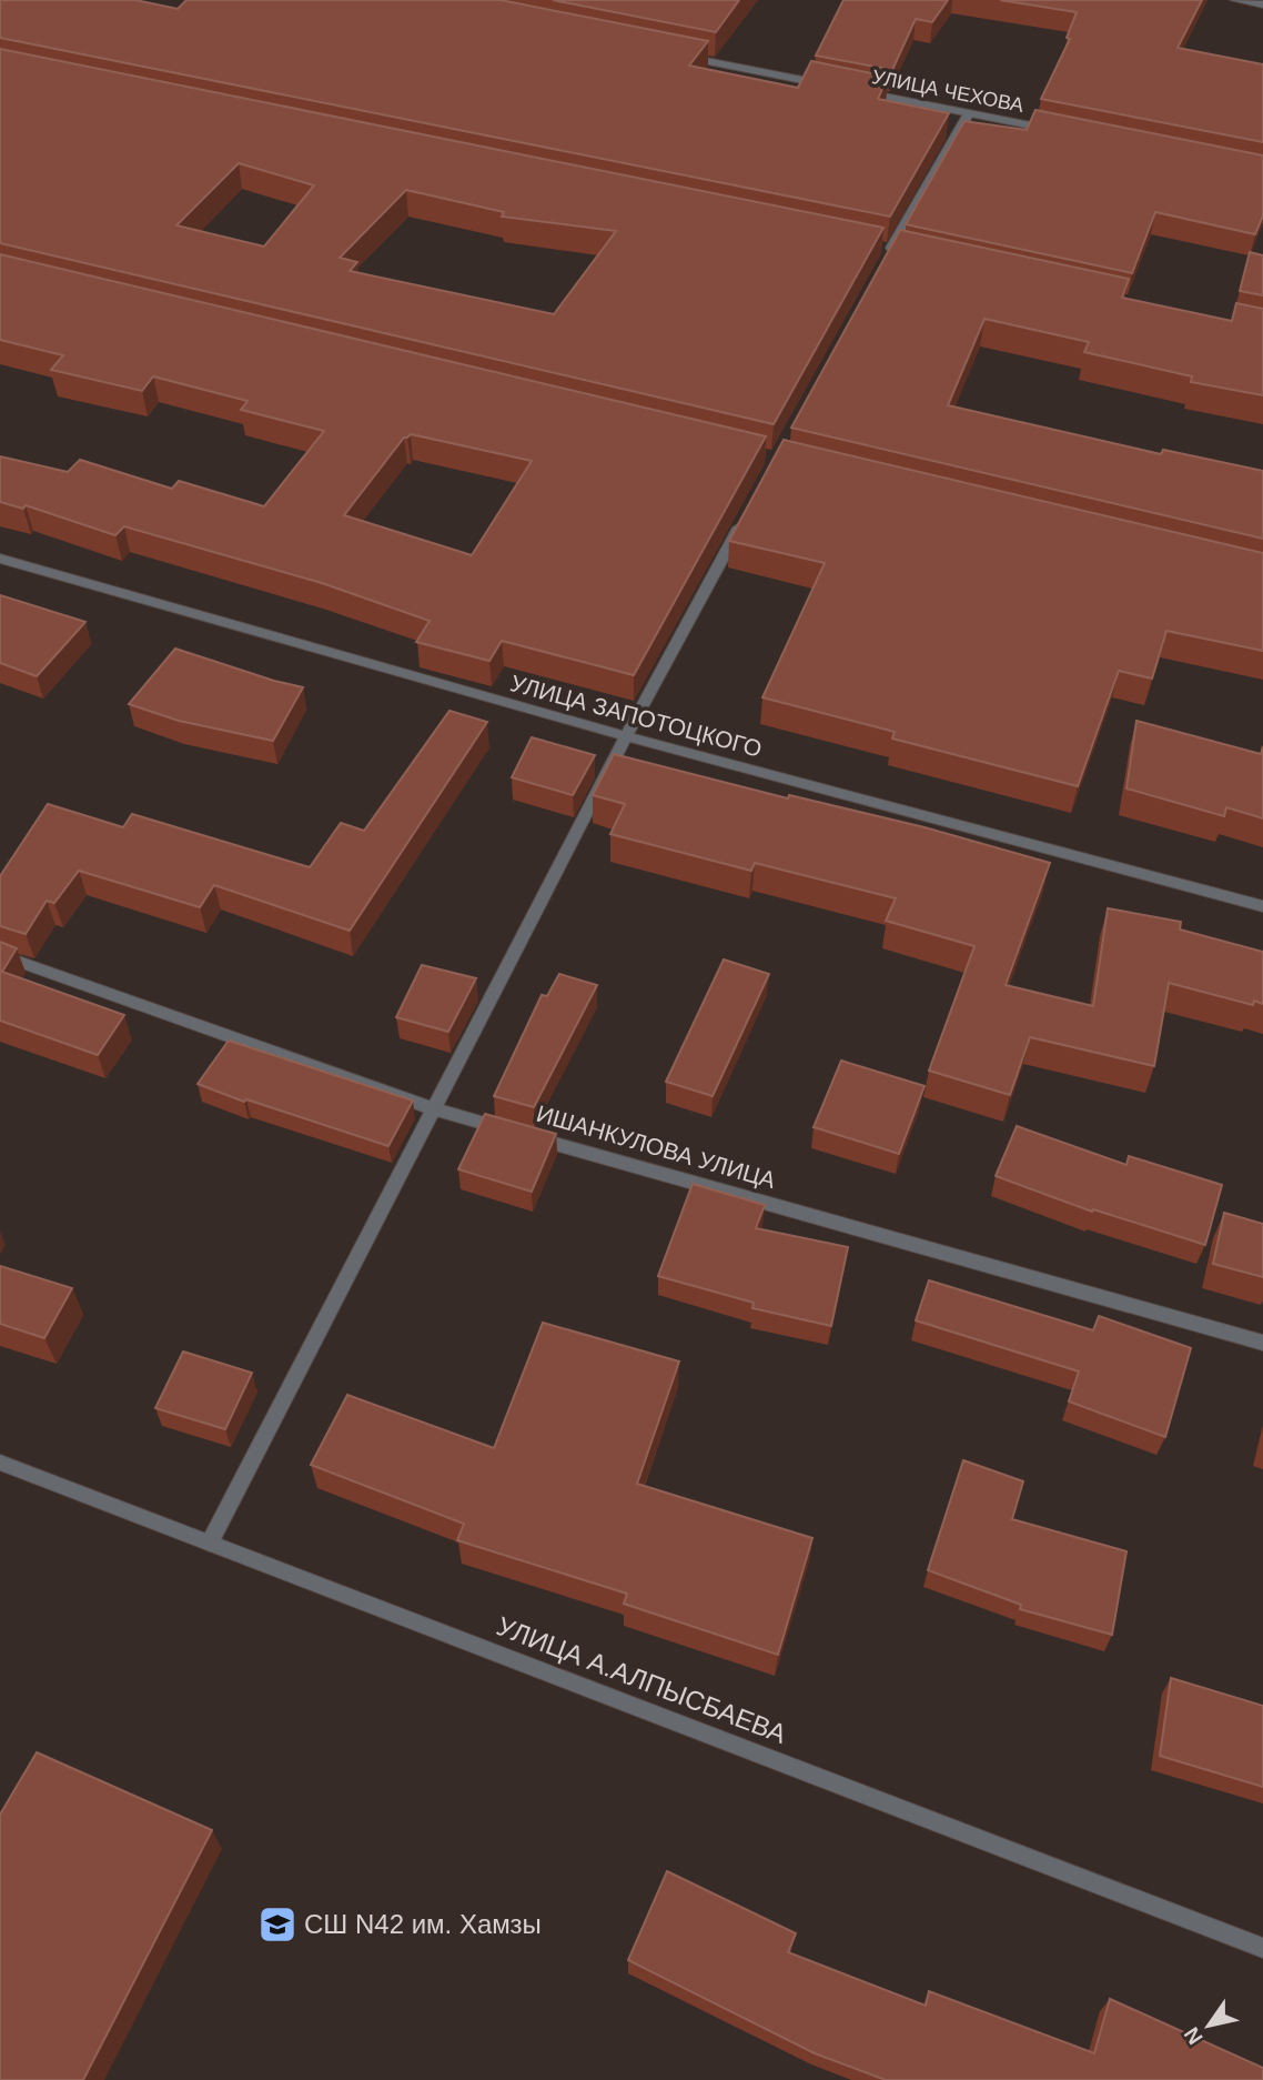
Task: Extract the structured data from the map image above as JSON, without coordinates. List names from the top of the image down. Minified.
{"streets":{"street":["УЛИЦА ЧЕХОВА","УЛИЦА ЗАПОТОЦКОГО","ИШАНКУЛОВА УЛИЦА","УЛИЦА А.АЛПЫСБАЕВА"]},"places":{"school or university":["СШ N42 им. Хамзы"]},"north":"bottom left"}
